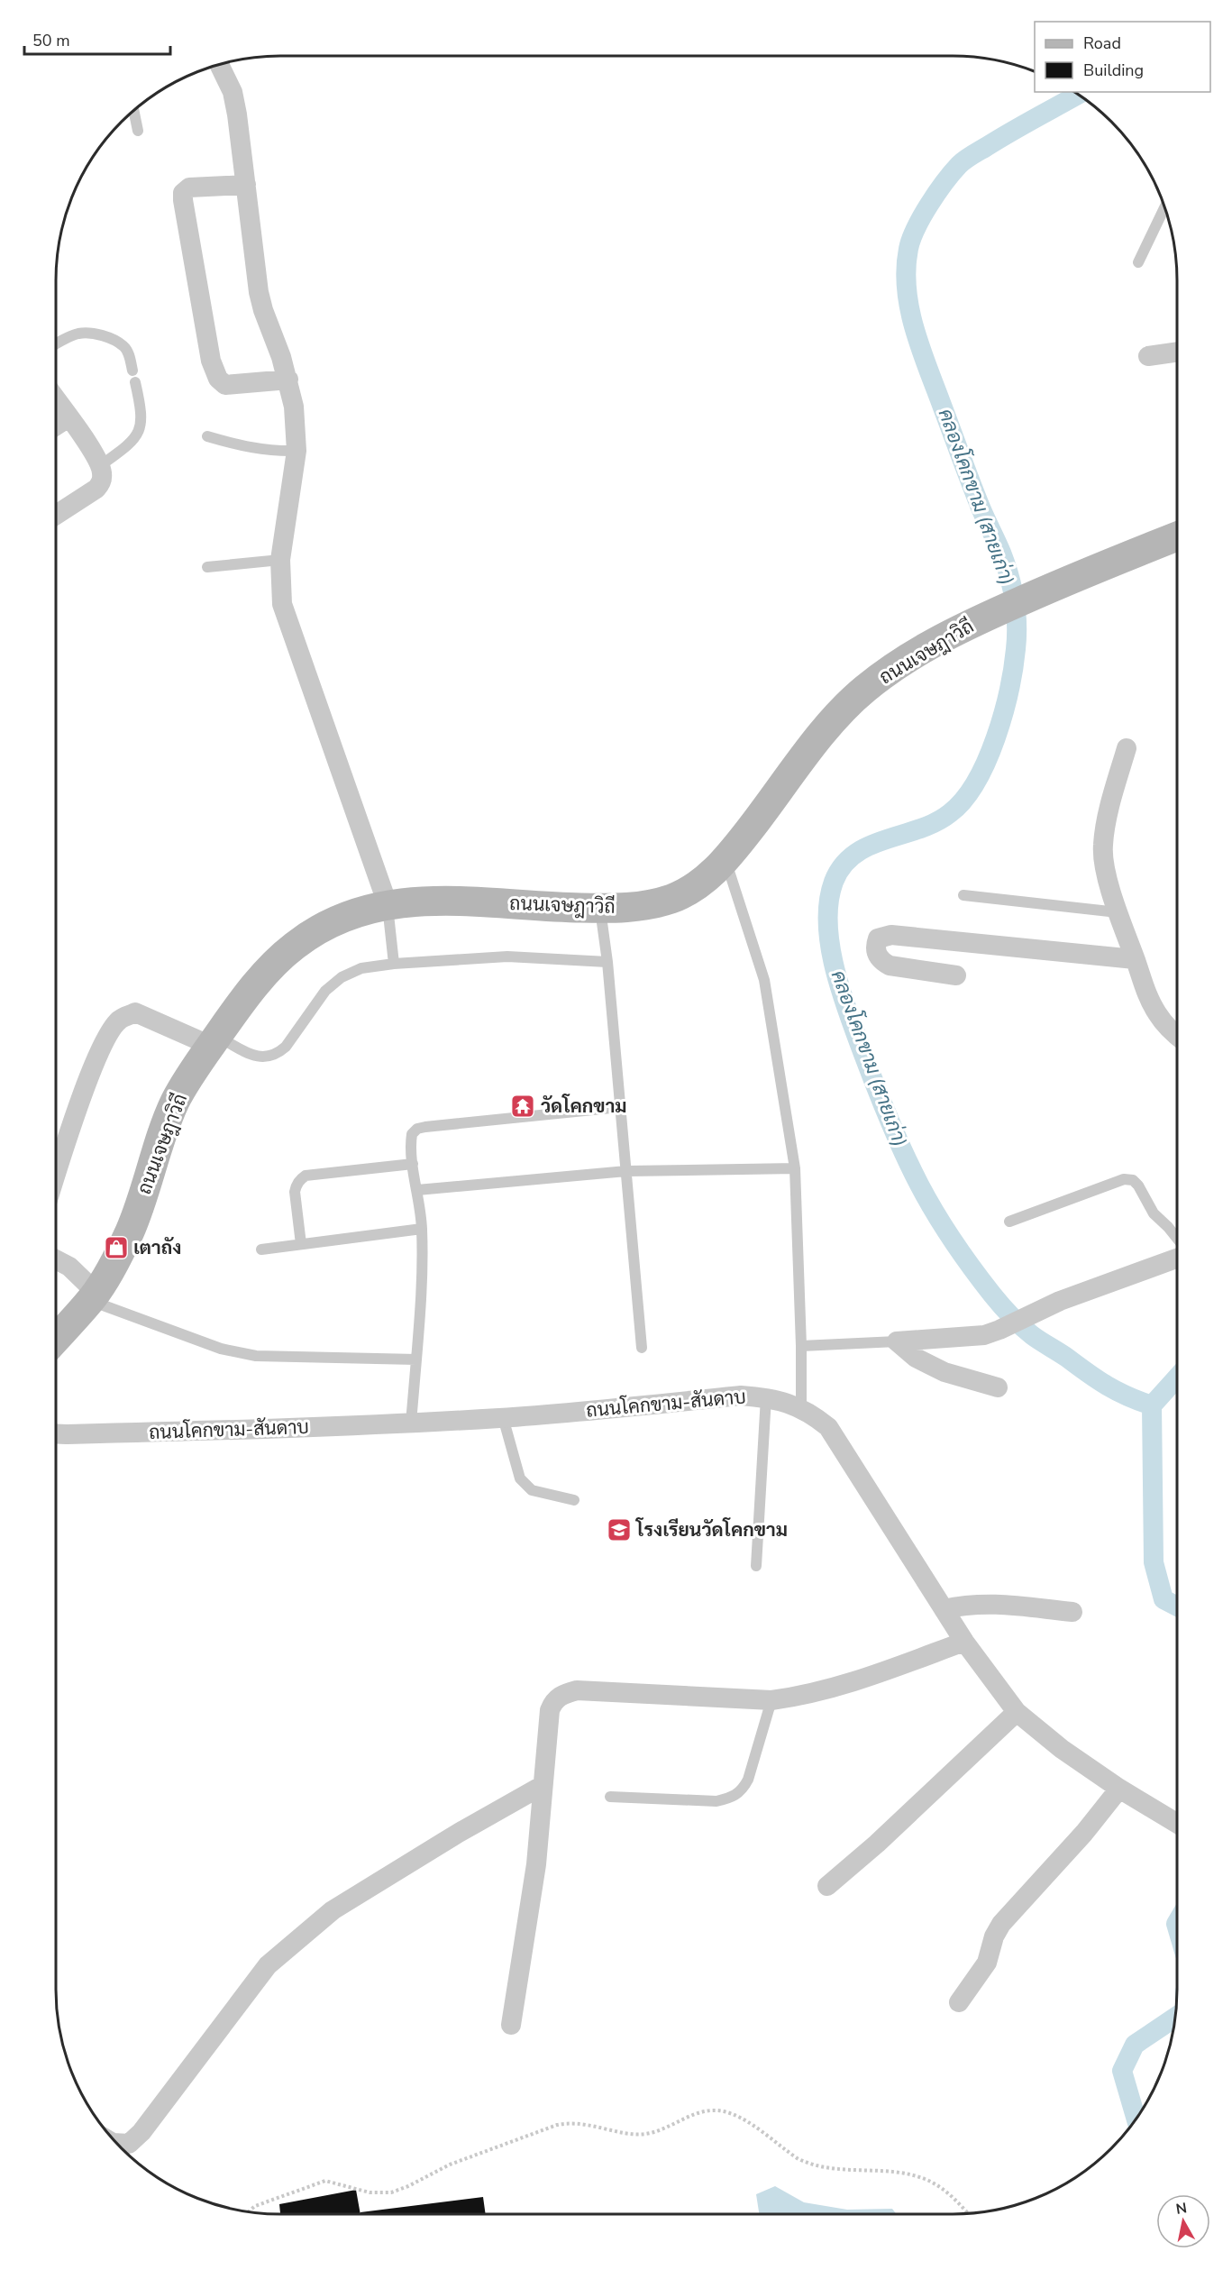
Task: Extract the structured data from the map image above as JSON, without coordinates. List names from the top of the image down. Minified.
{"streets":{"street":["ถนนเจษฎาวิถี","ถนนโคกขาม-สันดาบ"]},"water":["คลองโคกขาม (สายเก่า)"],"places":{"temple":["วัดโคกขาม"],"shop":["เตาถัง"],"school or university":["โรงเรียนวัดโคกขาม"]},"legend":["Road","Building"],"scale_bar":"50 m","north":"top"}
